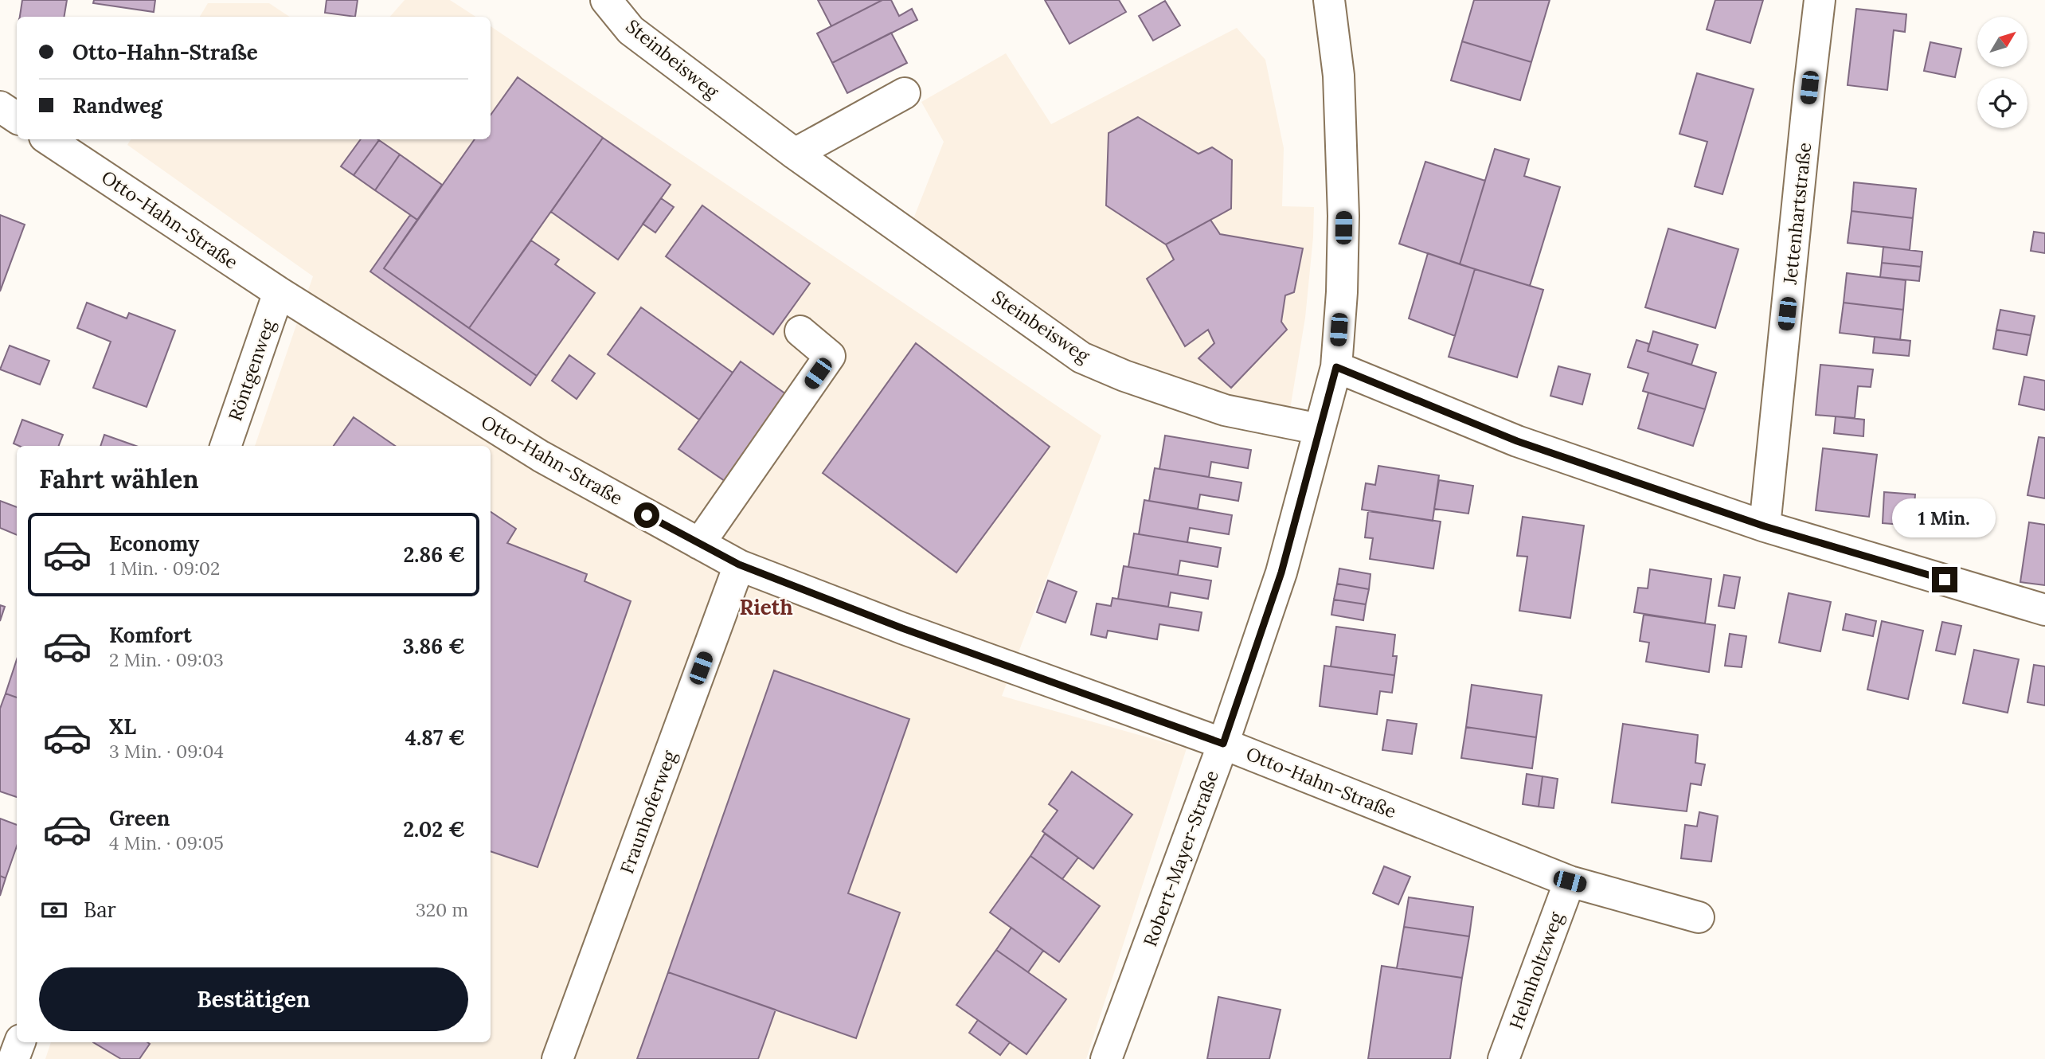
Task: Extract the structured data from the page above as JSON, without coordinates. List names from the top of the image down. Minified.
{"streets":{"street":["Steinbeisweg","Jettenhartstraße","Otto-Hahn-Straße","Röntgenweg","Fraunhoferweg","Robert-Mayer-Straße","Helmholtzweg"]},"crossings":[["Steinbeisweg","Robert-Mayer-Straße"],["Otto-Hahn-Straße","Röntgenweg"],["Otto-Hahn-Straße","Fraunhoferweg"],["Otto-Hahn-Straße","Robert-Mayer-Straße"],["Otto-Hahn-Straße","Helmholtzweg"]],"districts":["Rieth"],"north":"top right","page":{"banner":["Otto-Hahn-Straße","Randweg"],"heading":"Fahrt wählen","bubble":"1 Min.","list":[{"name":"Economy","note":"1 Min. · 09:02","value":"2.86 €"},{"name":"Komfort","note":"2 Min. · 09:03","value":"3.86 €"},{"name":"XL","note":"3 Min. · 09:04","value":"4.87 €"},{"name":"Green","note":"4 Min. · 09:05","value":"2.02 €"}],"pay":["Bar","320 m"],"buttons":"Bestätigen"}}
